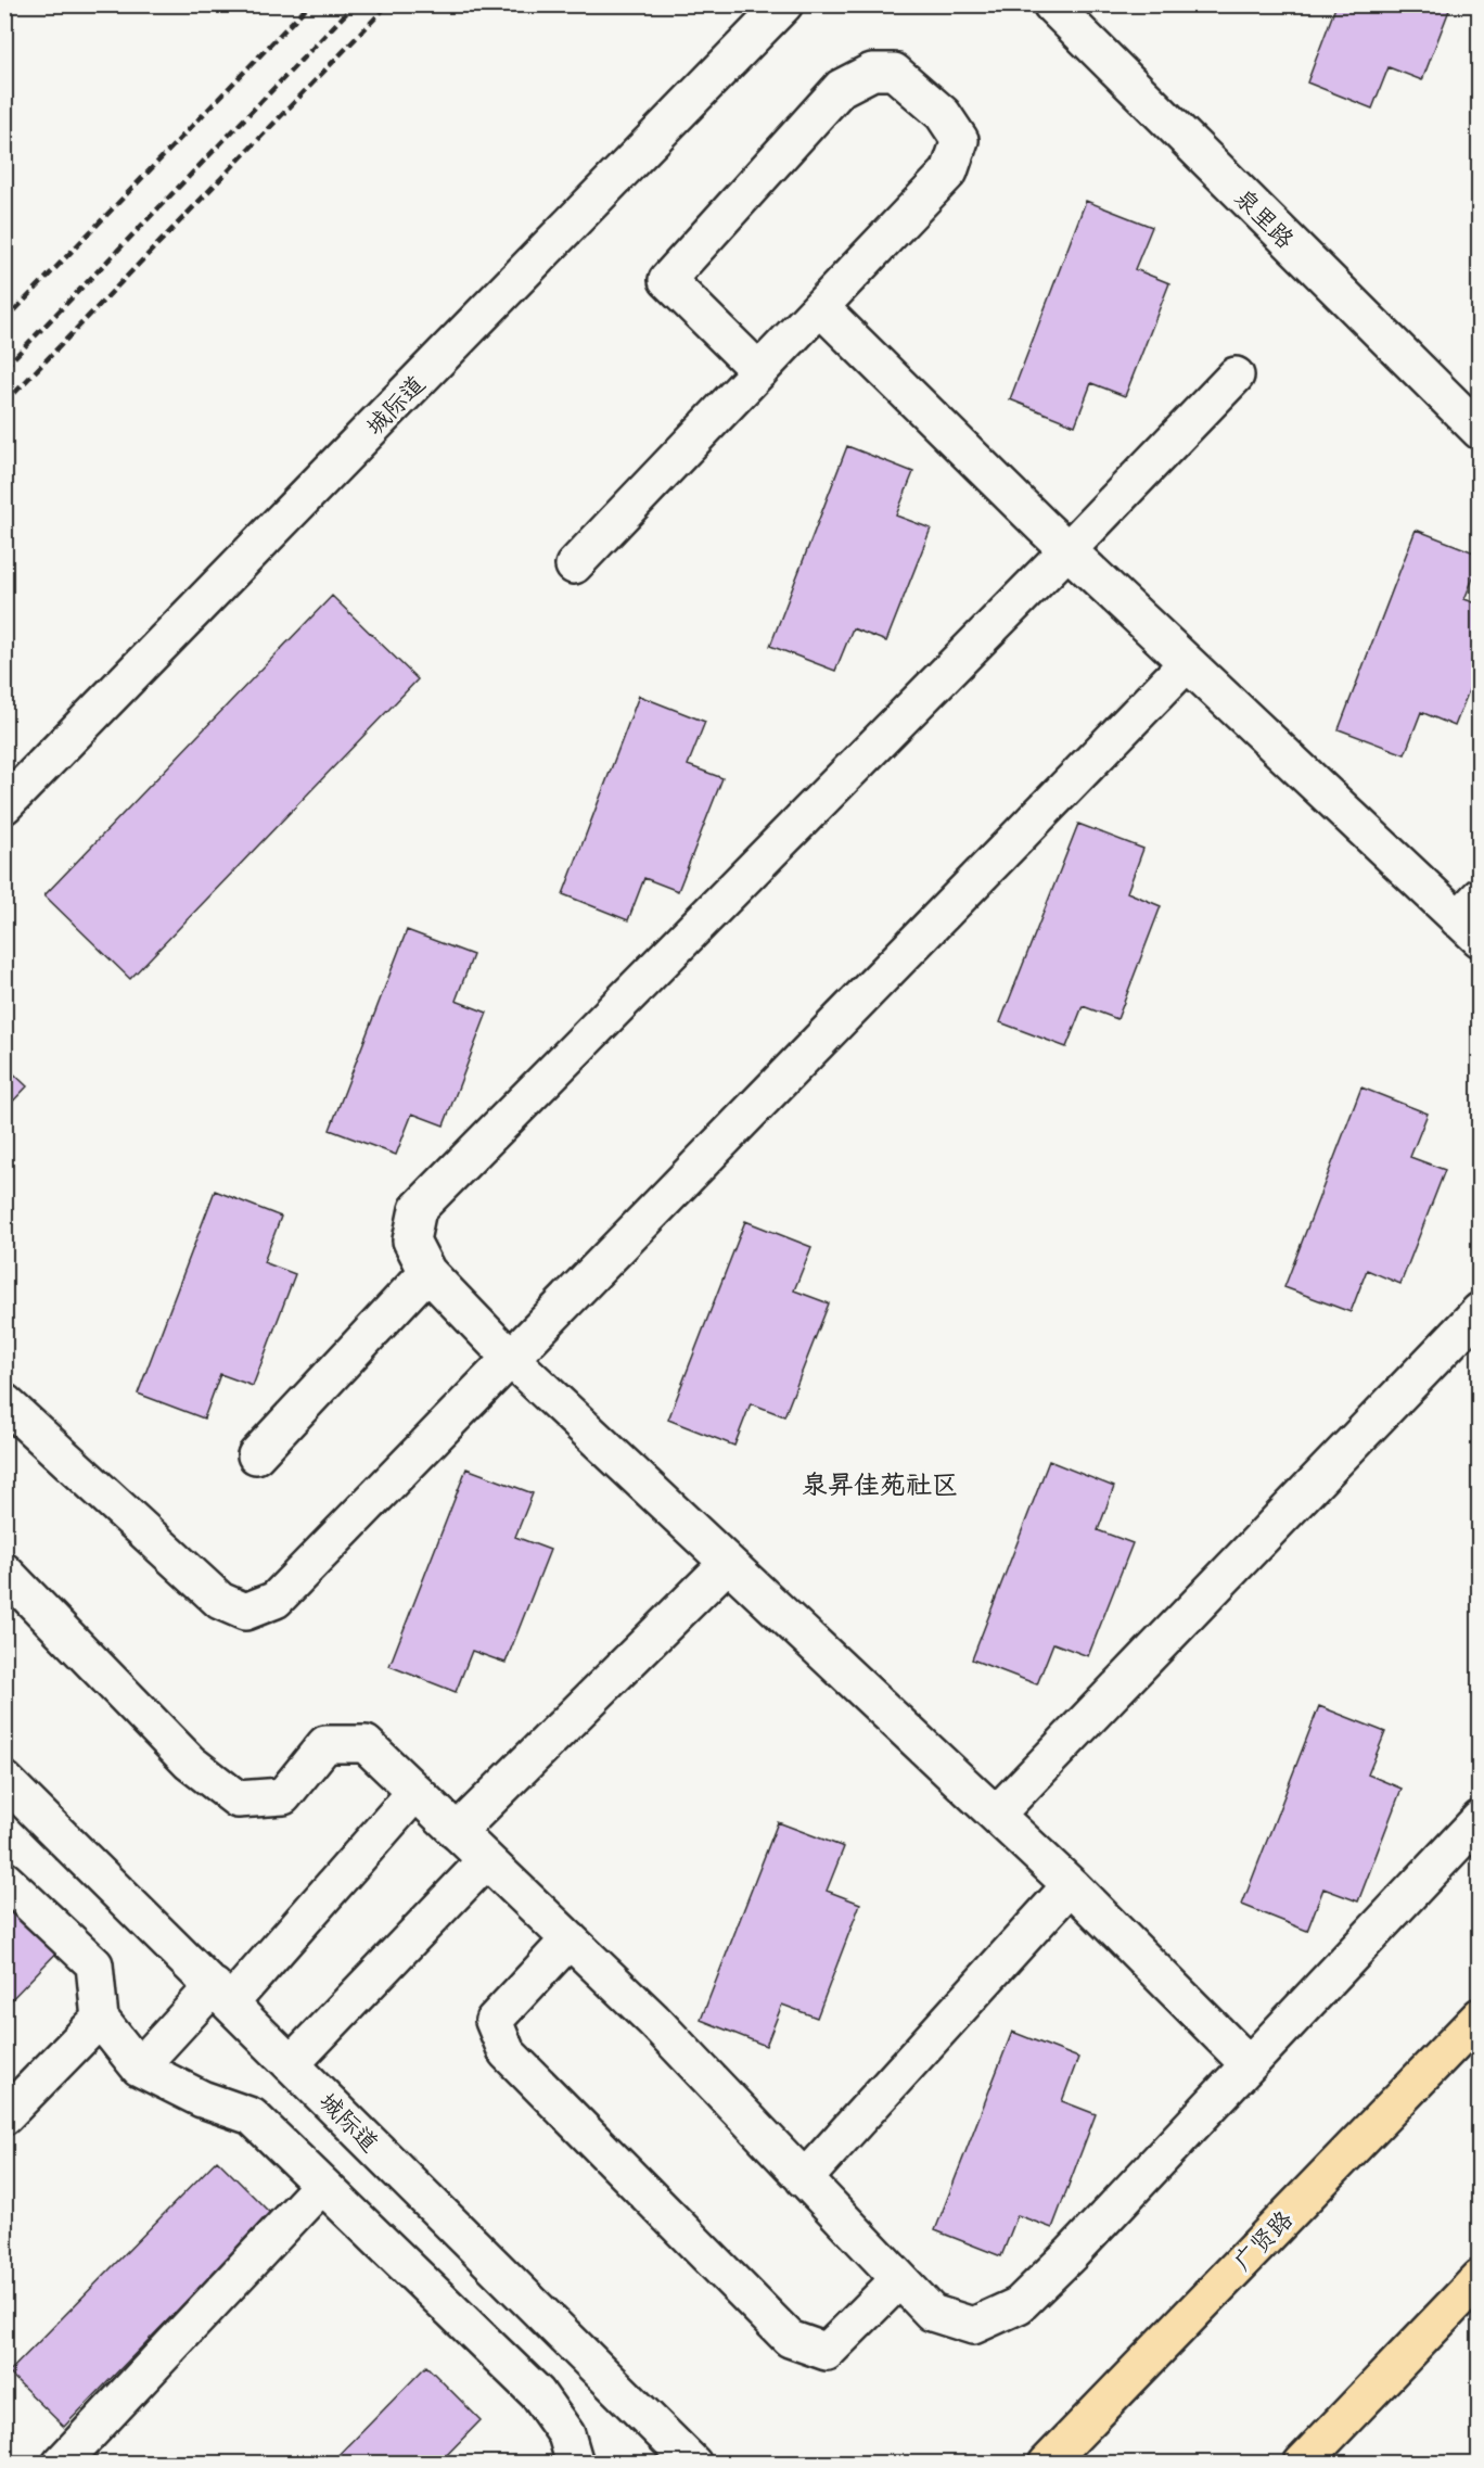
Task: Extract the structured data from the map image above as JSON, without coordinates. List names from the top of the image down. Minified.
{"streets":{"main road":["广贤路"],"street":["泉里路","城际道"]},"districts":["泉昇佳苑社区"]}
